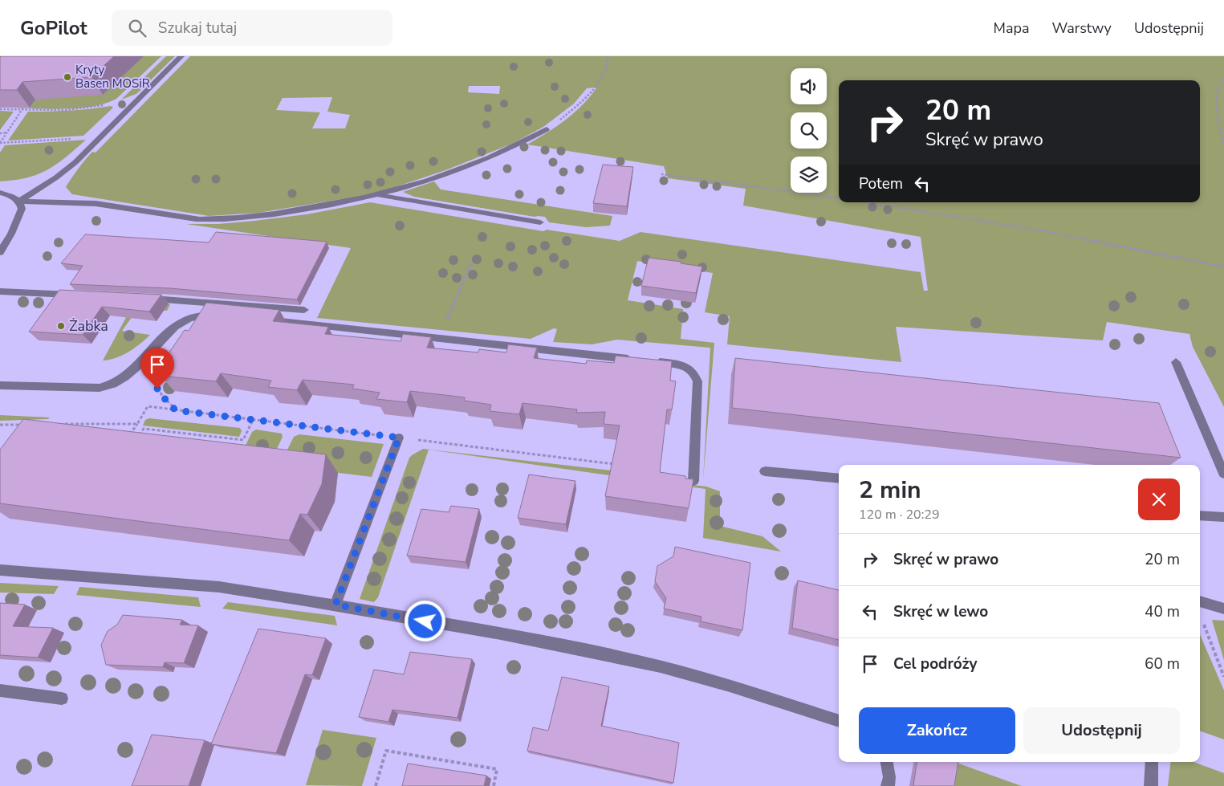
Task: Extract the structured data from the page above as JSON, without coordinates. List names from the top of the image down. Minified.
{"places":["Kryty Basen MOSiR","Żabka"],"page":{"header":"GoPilot","search":"Szukaj tutaj","nav":["Mapa","Warstwy","Udostępnij"],"turn":["20 m","Skręć w prawo"],"then":"Potem","heading":["2 min","120 m · 20:29"],"list":[{"name":"Skręć w prawo","value":"20 m"},{"name":"Skręć w lewo","value":"40 m"},{"name":"Cel podróży","value":"60 m"}],"buttons":["Zakończ","Udostępnij"]}}
